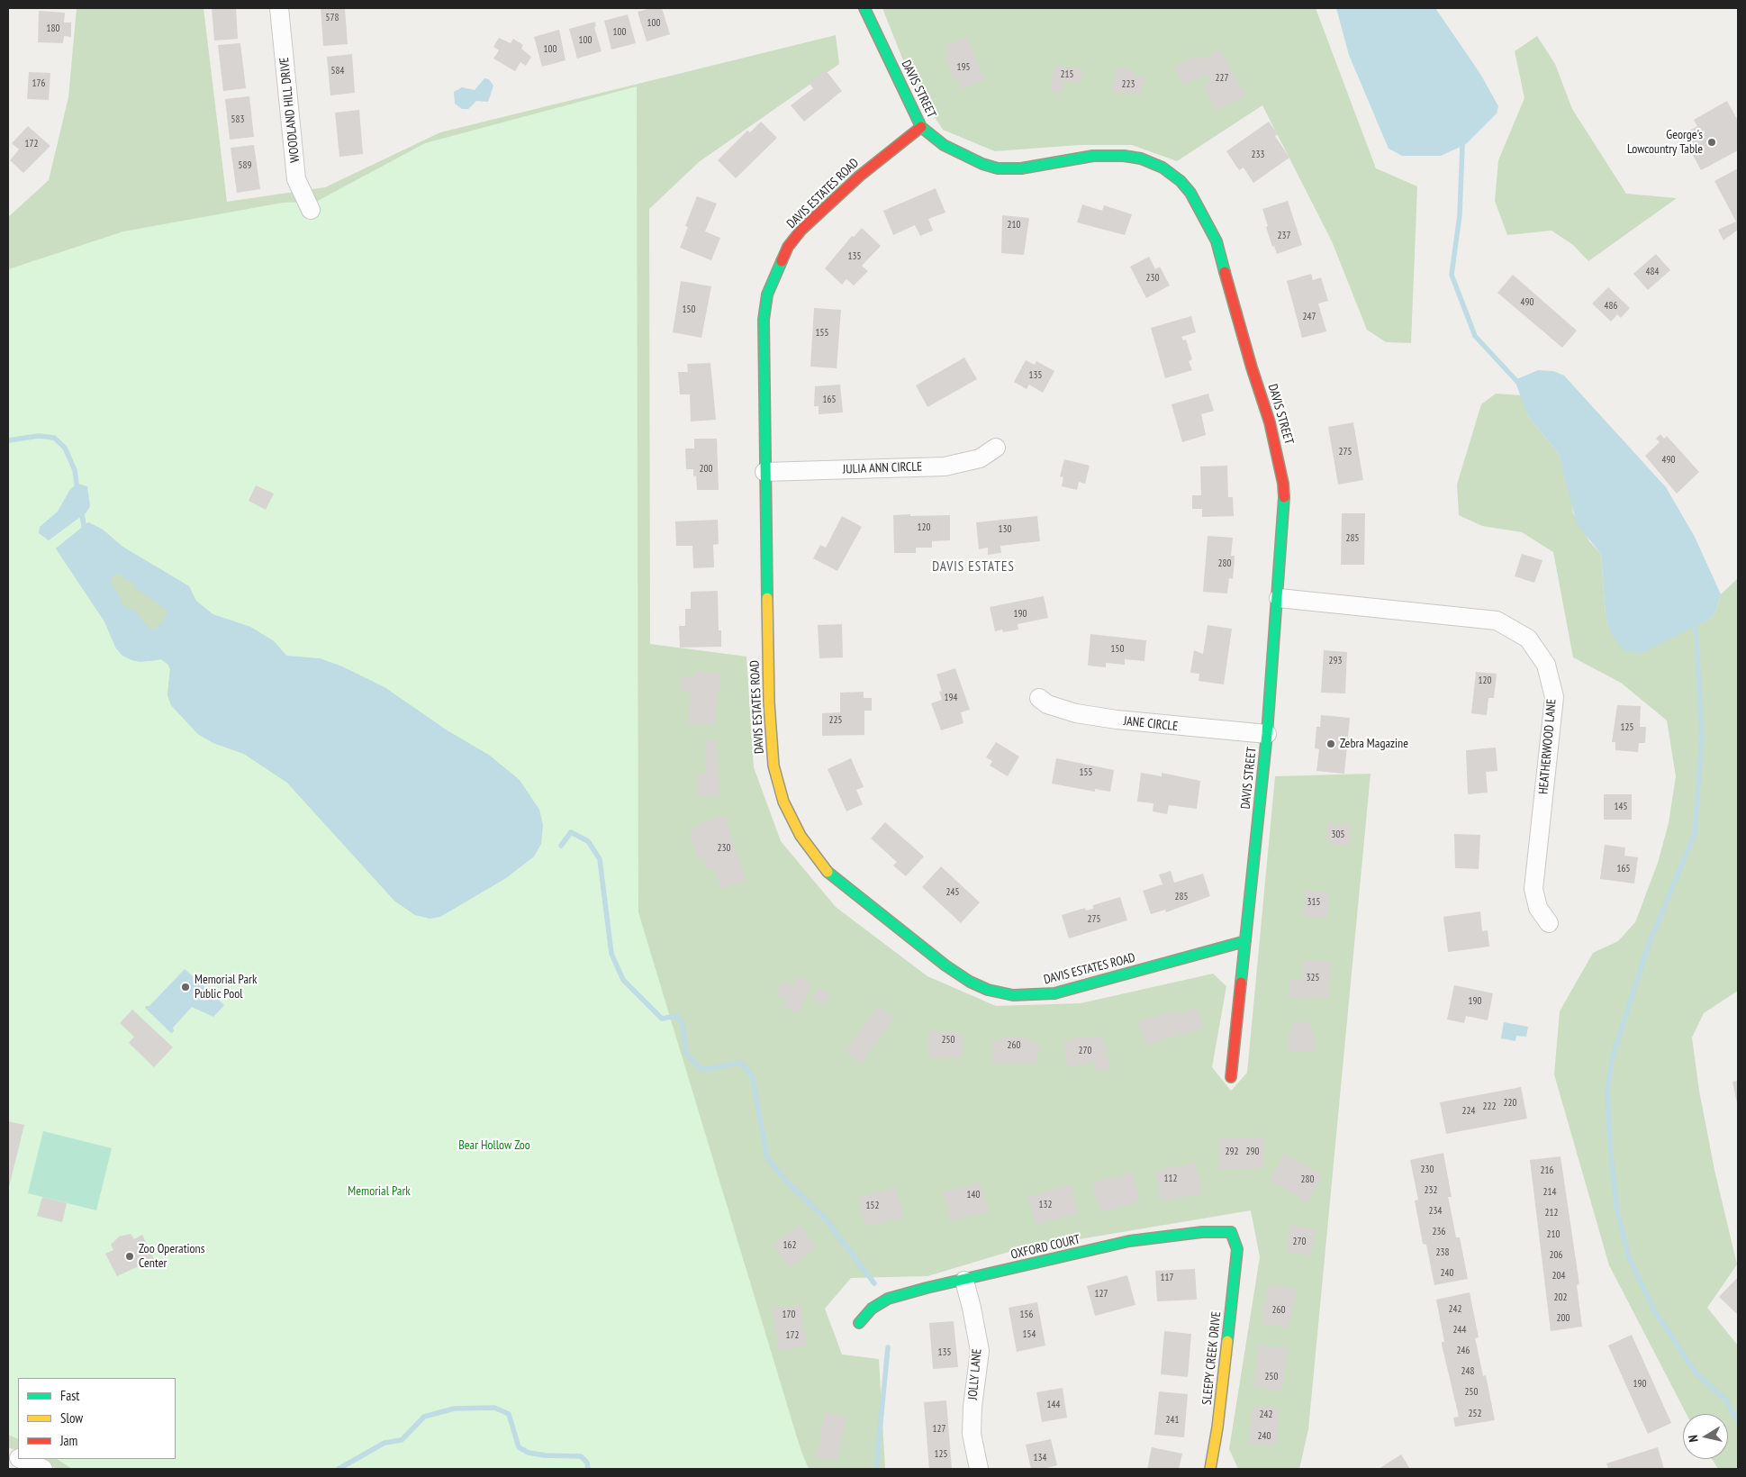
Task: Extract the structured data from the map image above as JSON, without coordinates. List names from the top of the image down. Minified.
{"streets":{"street":["DAVIS STREET","WOODLAND HILL DRIVE","DAVIS ESTATES ROAD","JULIA ANN CIRCLE","JANE CIRCLE","HEATHERWOOD LANE","OXFORD COURT","SLEEPY CREEK DRIVE","JOLLY LANE"]},"crossings":[["DAVIS STREET","DAVIS ESTATES ROAD"],["DAVIS STREET","JANE CIRCLE"],["DAVIS STREET","HEATHERWOOD LANE"],["DAVIS ESTATES ROAD","JULIA ANN CIRCLE"],["OXFORD COURT","SLEEPY CREEK DRIVE"],["OXFORD COURT","JOLLY LANE"]],"districts":["DAVIS ESTATES"],"parks":["Bear Hollow Zoo","Memorial Park"],"places":["George's Lowcountry Table","Zebra Magazine","Memorial Park Public Pool","Zoo Operations Center"],"house_numbers":["578","100","180","100","100","100","195","584","215","227","176","223","583","172","233","589","210","237","135","484","230","490","486","150","247","155","135","165","275","490","200","120","130","285","280","190","150","293","120","194","225","125","155","145","305","230","165","245","285","315","275","325","190","250","260","270","220","222","224","292","290","230","216","112","280","232","214","140","132","152","234","212","236","210","270","162","238","206","240","204","117","127","202","242","260","170","156","200","244","154","172","246","135","248","250","190","250","144","252","242","241","127","240","125","134"],"legend":["Fast","Slow","Jam"],"north":"left"}
